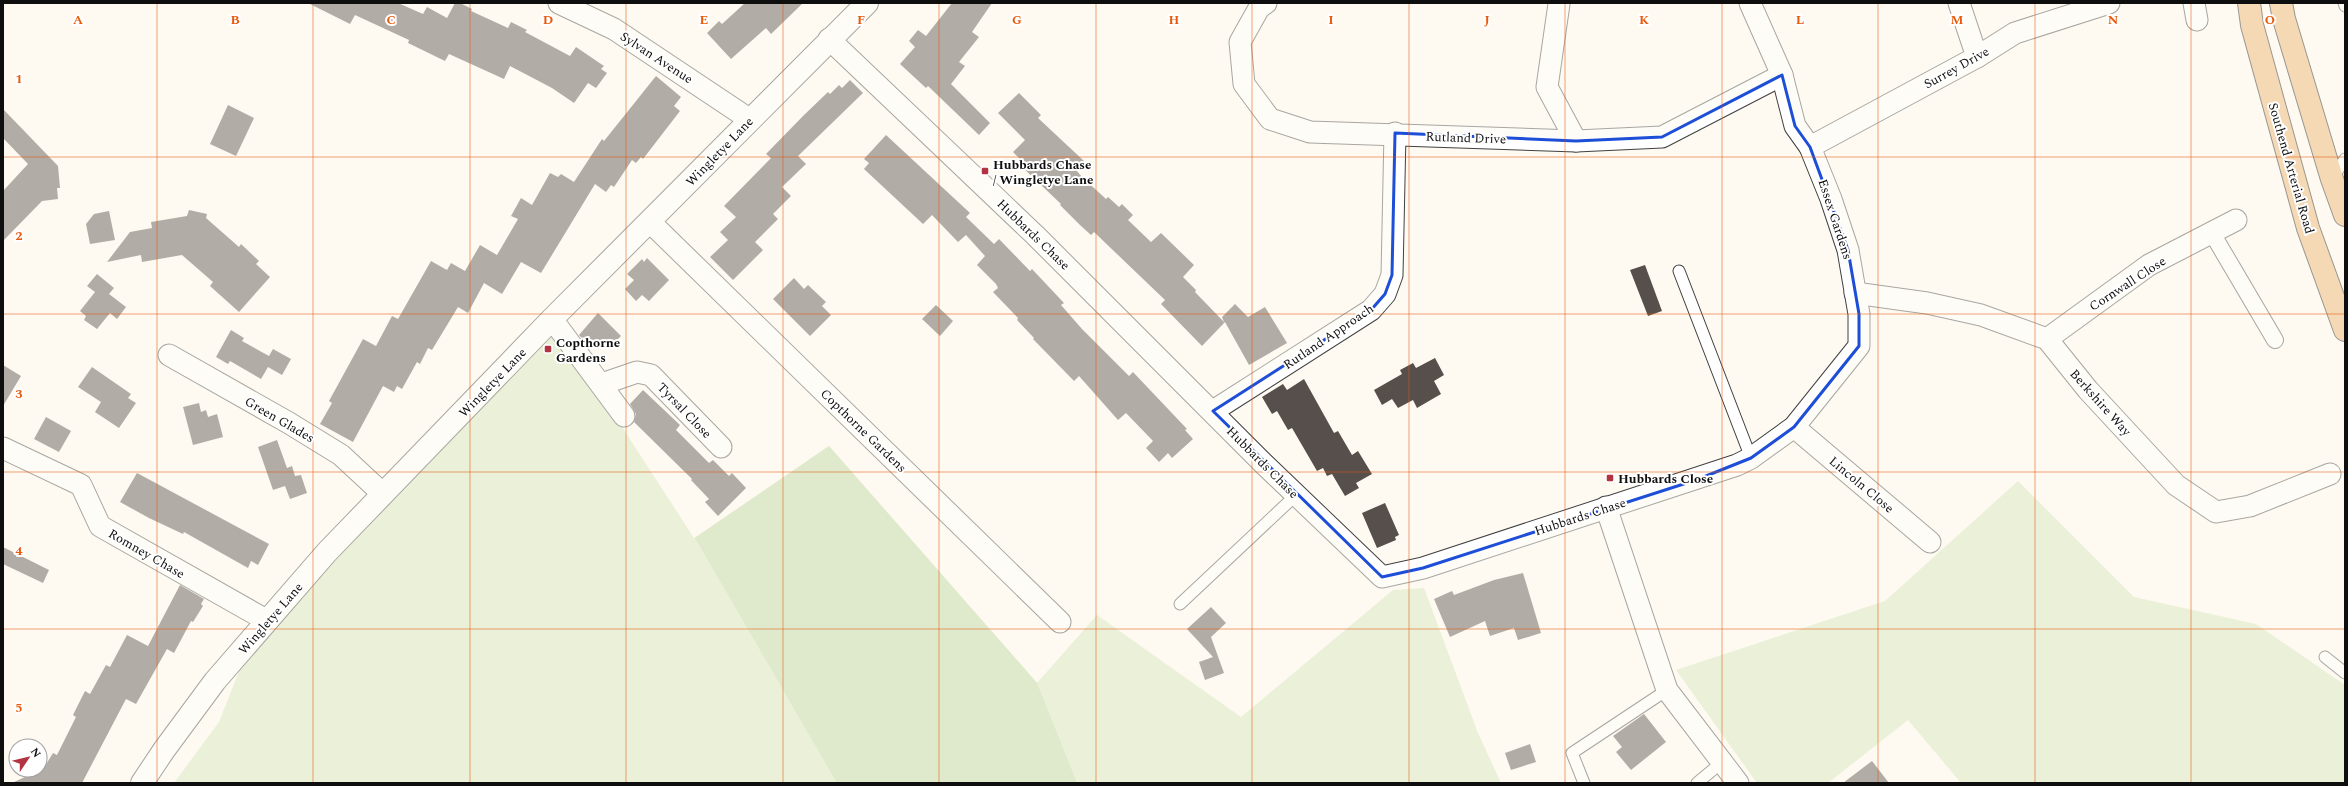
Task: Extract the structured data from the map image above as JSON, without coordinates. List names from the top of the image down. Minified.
{"streets":{"highway":["Southend Arterial Road"],"street":["Sylvan Avenue","Surrey Drive","Rutland Drive","Wingletye Lane","Essex Gardens","Hubbards Chase","Cornwall Close","Rutland Approach","Berkshire Way","Tyrsal Close","Green Glades","Copthorne Gardens","Lincoln Close","Romney Chase"]},"crossings":[["Sylvan Avenue","Wingletye Lane"],["Surrey Drive","Essex Gardens"],["Rutland Drive","Essex Gardens"],["Rutland Drive","Rutland Approach"],["Wingletye Lane","Hubbards Chase"],["Wingletye Lane","Green Glades"],["Wingletye Lane","Copthorne Gardens"],["Wingletye Lane","Romney Chase"],["Essex Gardens","Hubbards Chase"],["Essex Gardens","Lincoln Close"],["Hubbards Chase","Rutland Approach"],["Hubbards Chase","Lincoln Close"],["Cornwall Close","Berkshire Way"]],"places":{"transit":["Hubbards Chase / Wingletye Lane","Copthorne Gardens","Hubbards Close"]},"north":"top right","grid":{"columns":["A","B","C","D","E","F","G","H","I","J","K","L","M","N","O"],"rows":["1","2","3","4","5"]}}
